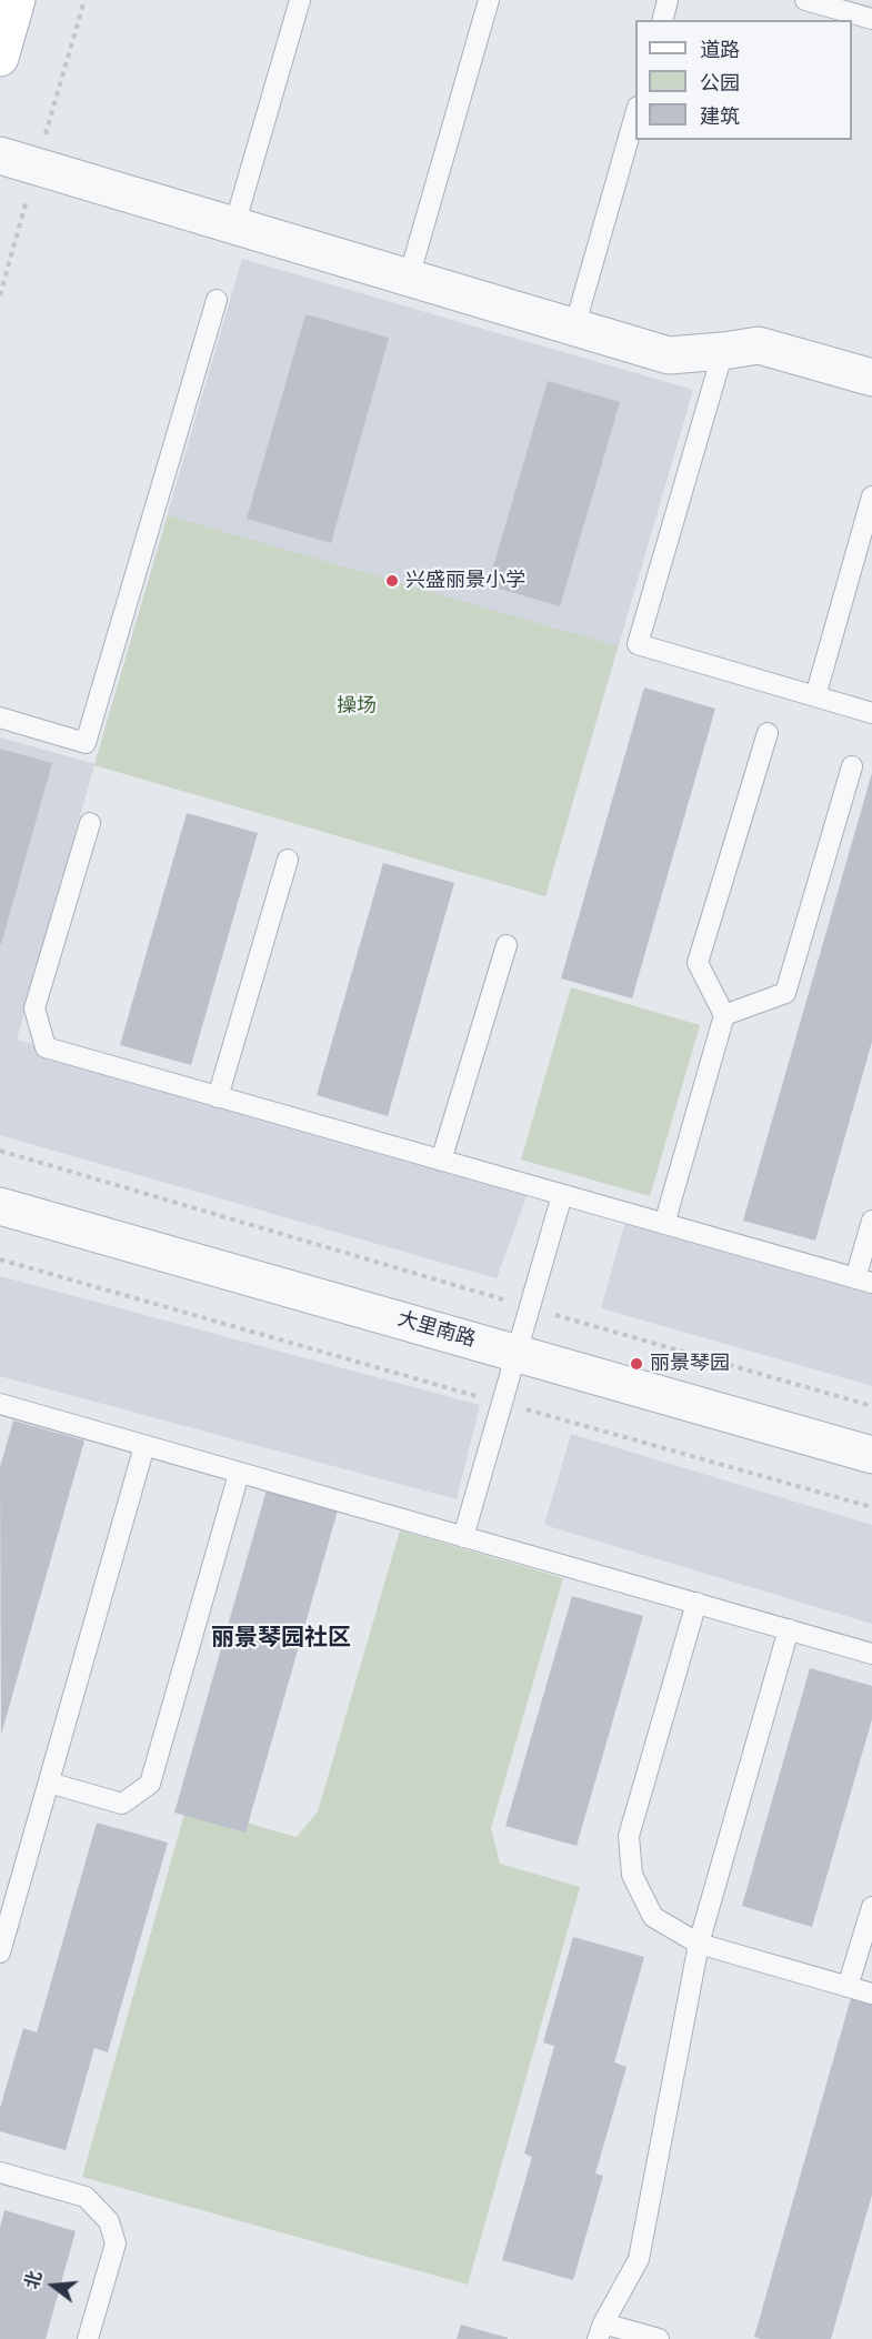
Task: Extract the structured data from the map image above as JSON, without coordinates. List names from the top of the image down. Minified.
{"streets":{"street":["大里南路"]},"districts":["丽景琴园社区"],"parks":["操场"],"places":["兴盛丽景小学","丽景琴园"],"legend":["道路","公园","建筑"],"north":"left"}
